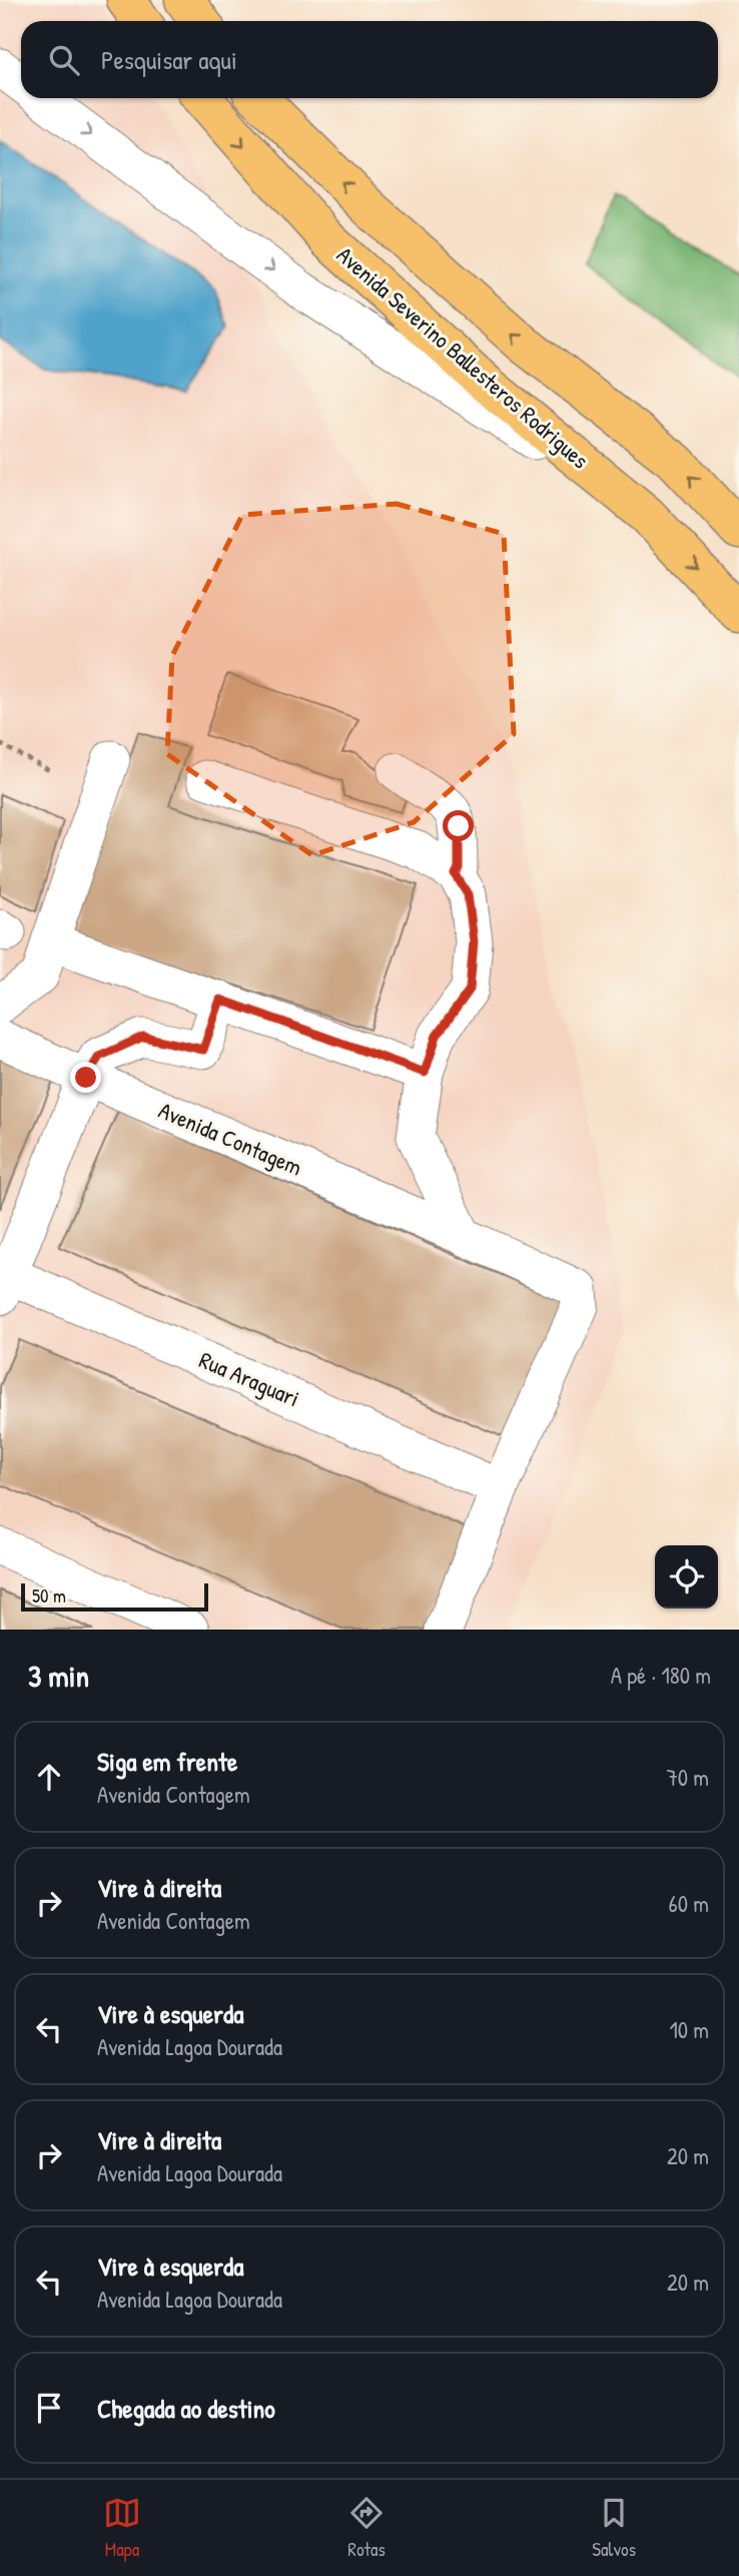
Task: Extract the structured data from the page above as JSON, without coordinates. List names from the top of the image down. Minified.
{"streets":{"main road":["Avenida Severino Ballesteros Rodrigues"],"lane":["Avenida Contagem","Rua Araguari"]},"crossings":[["Avenida Contagem","Rua Araguari"]],"scale_bar":"50 m","page":{"search":"Pesquisar aqui","scale":"50 m","heading":["3 min","A pé · 180 m"],"list":[["Siga em frente","Avenida Contagem","70 m"],["Vire à direita","Avenida Contagem","60 m"],["Vire à esquerda","Avenida Lagoa Dourada","10 m"],["Vire à direita","Avenida Lagoa Dourada","20 m"],["Vire à esquerda","Avenida Lagoa Dourada","20 m"],"Chegada ao destino"],"nav":["Mapa","Rotas","Salvos"]}}
